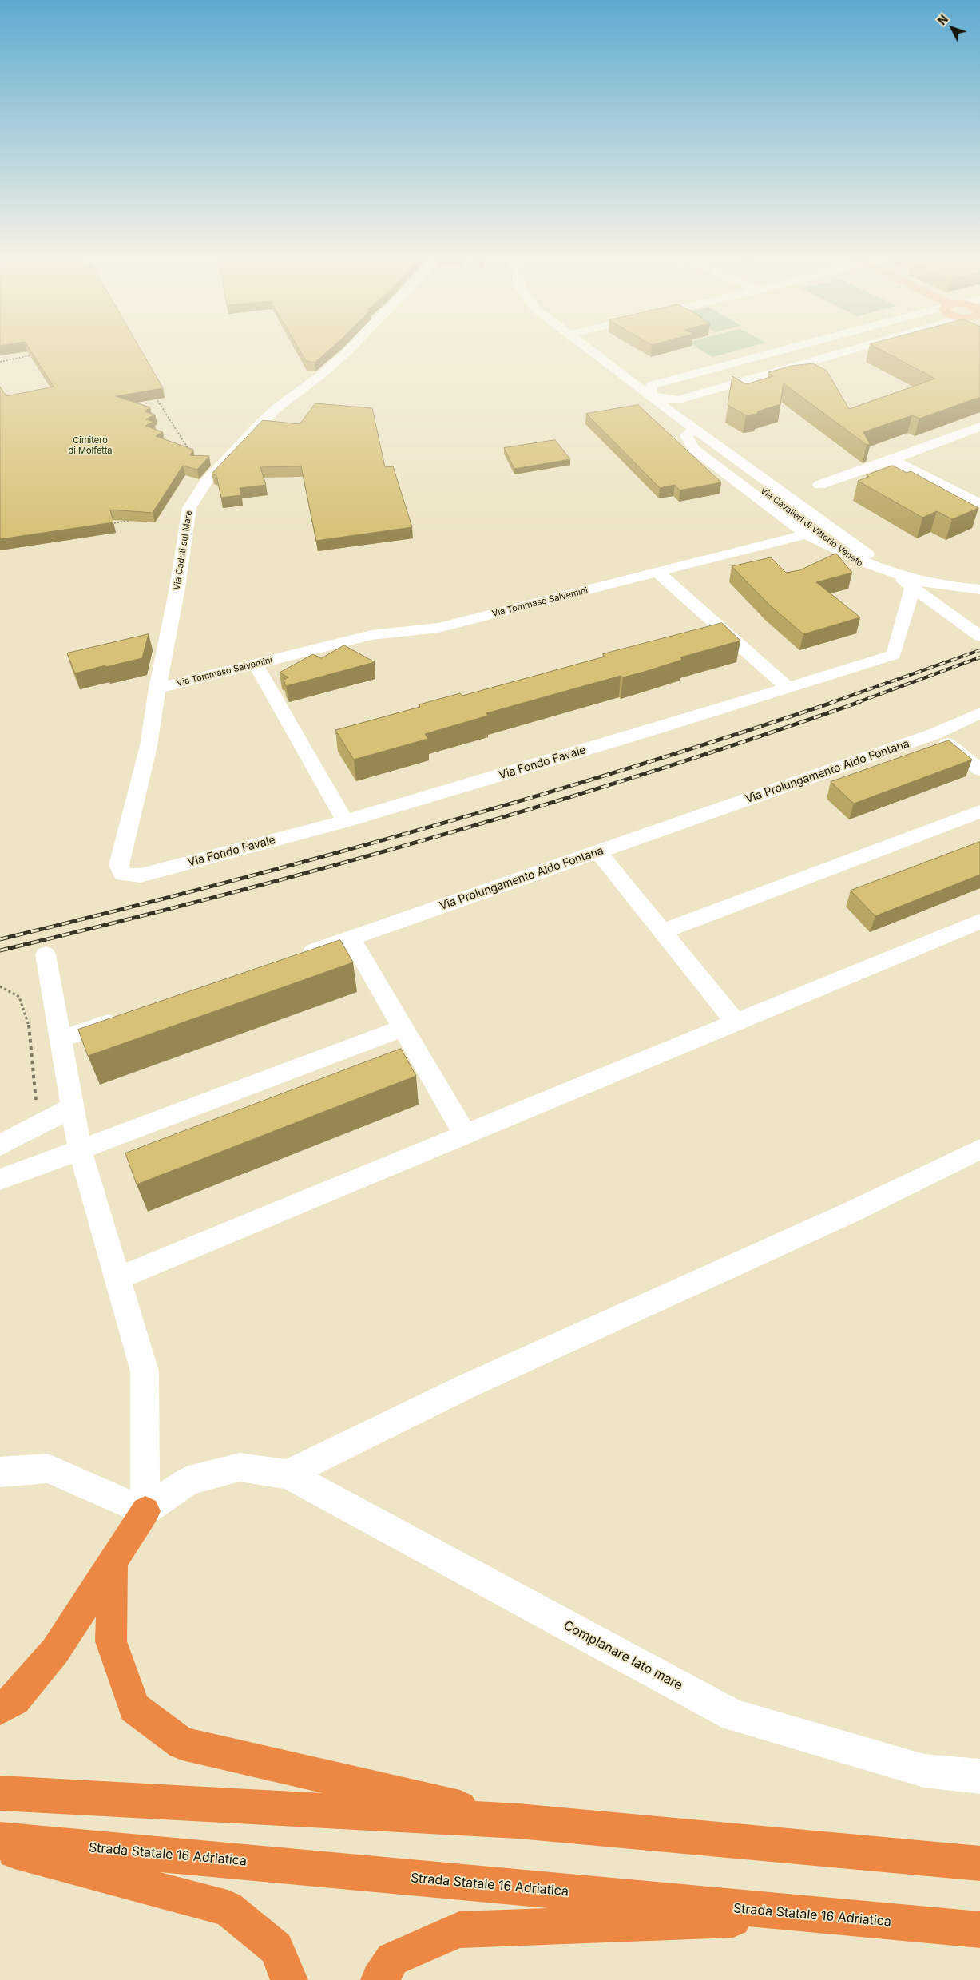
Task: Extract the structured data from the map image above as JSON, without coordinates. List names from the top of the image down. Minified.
{"streets":{"highway":["Strada Statale 16 Adriatica"],"street":["Via Cavalieri di Vittorio Veneto","Via Caduti sul Mare","Via Tommaso Salvemini","Via Fondo Favale","Via Prolungamento Aldo Fontana","Complanare lato mare"]},"crossings":[["Via Caduti sul Mare","Via Tommaso Salvemini"],["Via Caduti sul Mare","Via Fondo Favale"]],"parks":["Cimitero di Molfetta"],"north":"top left"}
